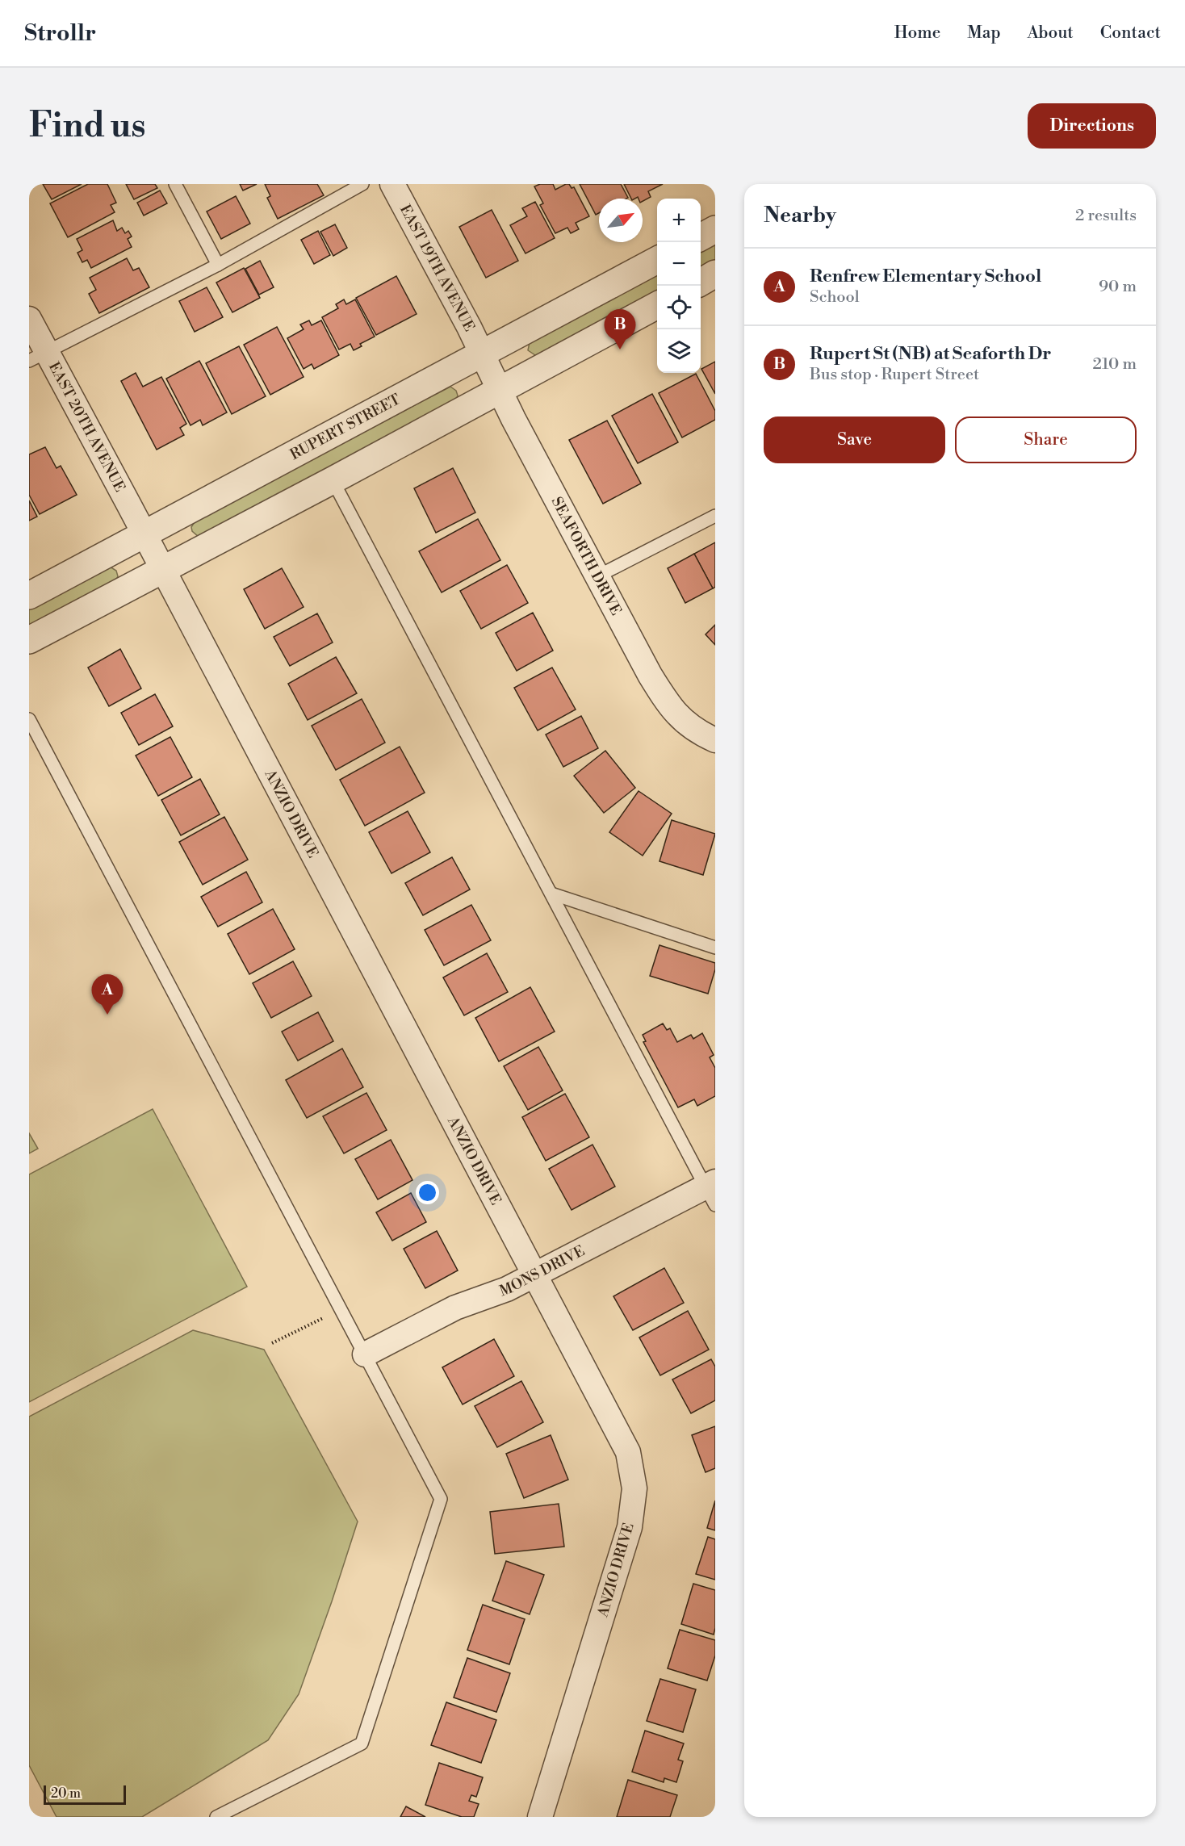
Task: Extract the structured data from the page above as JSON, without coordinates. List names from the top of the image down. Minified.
{"streets":{"street":["EAST 19TH AVENUE","EAST 20TH AVENUE","RUPERT STREET","SEAFORTH DRIVE","ANZIO DRIVE","MONS DRIVE"]},"crossings":[["EAST 19TH AVENUE","RUPERT STREET"],["EAST 19TH AVENUE","SEAFORTH DRIVE"],["EAST 20TH AVENUE","RUPERT STREET"],["EAST 20TH AVENUE","ANZIO DRIVE"],["RUPERT STREET","SEAFORTH DRIVE"],["RUPERT STREET","ANZIO DRIVE"],["ANZIO DRIVE","MONS DRIVE"]],"scale_bar":"20 m","north":"top right","page":{"header":"Strollr","nav":["Home","Map","About","Contact"],"buttons":["Directions",["Save","Share"]],"title":"Find us","heading":["Nearby","2 results"],"map_buttons":["+","−"],"list":[{"mark":"A","name":"Renfrew Elementary School","note":"School","value":"90 m"},{"mark":"B","name":"Rupert St (NB) at Seaforth Dr","note":"Bus stop · Rupert Street","value":"210 m"}],"pins":["B","A"],"scale":"20 m"}}
